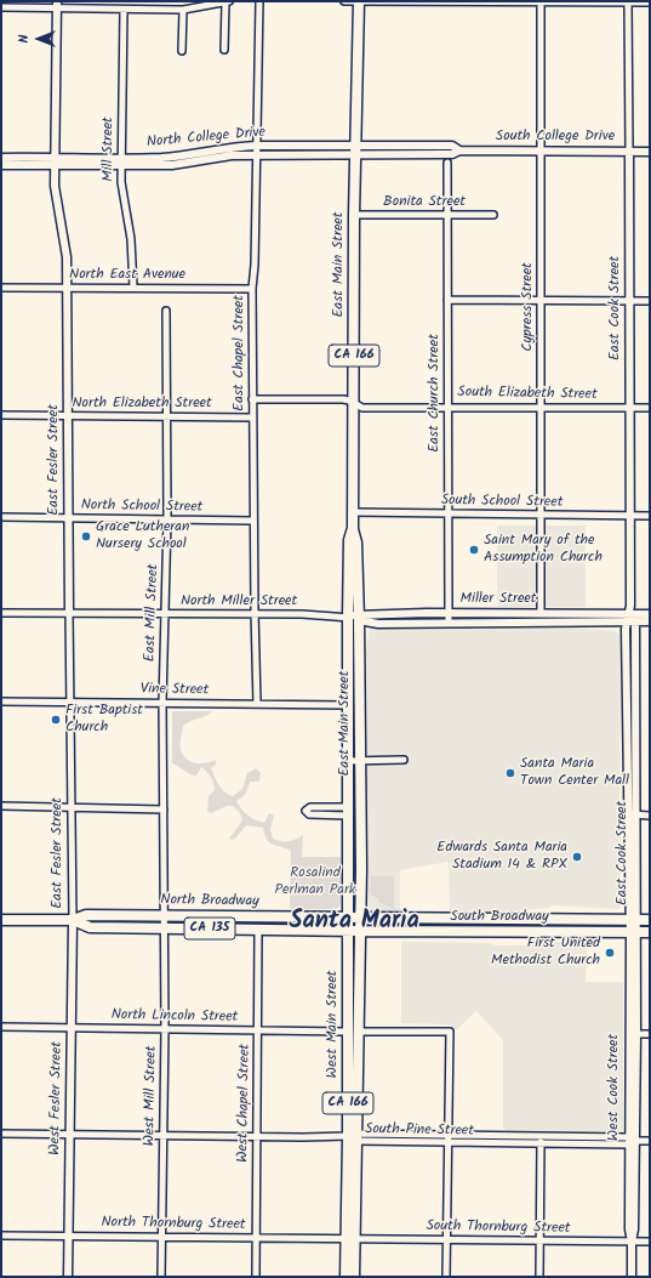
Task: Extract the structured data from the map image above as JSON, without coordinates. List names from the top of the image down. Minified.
{"streets":{"main road":["East Main Street","CA 166","North Broadway","South Broadway","CA 135","West Main Street"],"street":["South College Drive","North College Drive","Mill Street","Bonita Street","North East Avenue","Cypress Street","East Cook Street","East Chapel Street","East Church Street","South Elizabeth Street","North Elizabeth Street","East Fesler Street","South School Street","North School Street","Miller Street","North Miller Street","East Mill Street","Vine Street","North Lincoln Street","West Cook Street","West Mill Street","West Fesler Street","West Chapel Street","South Pine Street","North Thornburg Street","South Thornburg Street"]},"crossings":[["South College Drive","North College Drive"],["South College Drive","East Main Street"],["South College Drive","Cypress Street"],["South College Drive","East Cook Street"],["North College Drive","Mill Street"],["North College Drive","East Main Street"],["North College Drive","East Chapel Street"],["North College Drive","East Fesler Street"],["Mill Street","North East Avenue"],["Bonita Street","East Main Street"],["Bonita Street","East Church Street"],["East Main Street","South Elizabeth Street"],["East Main Street","South School Street"],["East Main Street","Miller Street"],["East Main Street","North Miller Street"],["East Main Street","Vine Street"],["East Main Street","North Broadway"],["East Main Street","South Broadway"],["East Main Street","West Main Street"],["North East Avenue","East Chapel Street"],["North East Avenue","East Fesler Street"],["Cypress Street","South Elizabeth Street"],["Cypress Street","South School Street"],["Cypress Street","Miller Street"],["East Cook Street","South Elizabeth Street"],["East Cook Street","South School Street"],["East Cook Street","Miller Street"],["East Cook Street","South Broadway"],["East Cook Street","West Cook Street"],["East Chapel Street","North Elizabeth Street"],["East Chapel Street","North School Street"],["East Chapel Street","North Miller Street"],["East Chapel Street","Vine Street"],["East Church Street","South Elizabeth Street"],["East Church Street","South School Street"],["East Church Street","Miller Street"],["North Elizabeth Street","East Fesler Street"],["North Elizabeth Street","East Mill Street"],["East Fesler Street","North School Street"],["East Fesler Street","North Miller Street"],["East Fesler Street","Vine Street"],["East Fesler Street","North Broadway"],["East Fesler Street","West Fesler Street"],["North School Street","East Mill Street"],["Miller Street","North Miller Street"],["North Miller Street","East Mill Street"],["East Mill Street","Vine Street"],["East Mill Street","North Broadway"],["East Mill Street","West Mill Street"],["North Broadway","South Broadway"],["North Broadway","West Main Street"],["North Broadway","West Mill Street"],["North Broadway","West Fesler Street"],["North Broadway","West Chapel Street"],["South Broadway","West Main Street"],["South Broadway","West Cook Street"],["North Lincoln Street","West Main Street"],["North Lincoln Street","West Mill Street"],["North Lincoln Street","West Fesler Street"],["North Lincoln Street","West Chapel Street"],["West Main Street","South Pine Street"],["West Main Street","North Thornburg Street"],["West Main Street","South Thornburg Street"],["West Cook Street","South Pine Street"],["West Cook Street","South Thornburg Street"],["West Mill Street","North Thornburg Street"],["West Fesler Street","North Thornburg Street"],["West Chapel Street","North Thornburg Street"],["North Thornburg Street","South Thornburg Street"]],"districts":["Santa Maria"],"parks":["Rosalind Perlman Park"],"places":["Grace Lutheran Nursery School","Saint Mary of the Assumption Church","First Baptist Church","Santa Maria Town Center Mall","Edwards Santa Maria Stadium 14 & RPX","First United Methodist Church"],"north":"left"}
